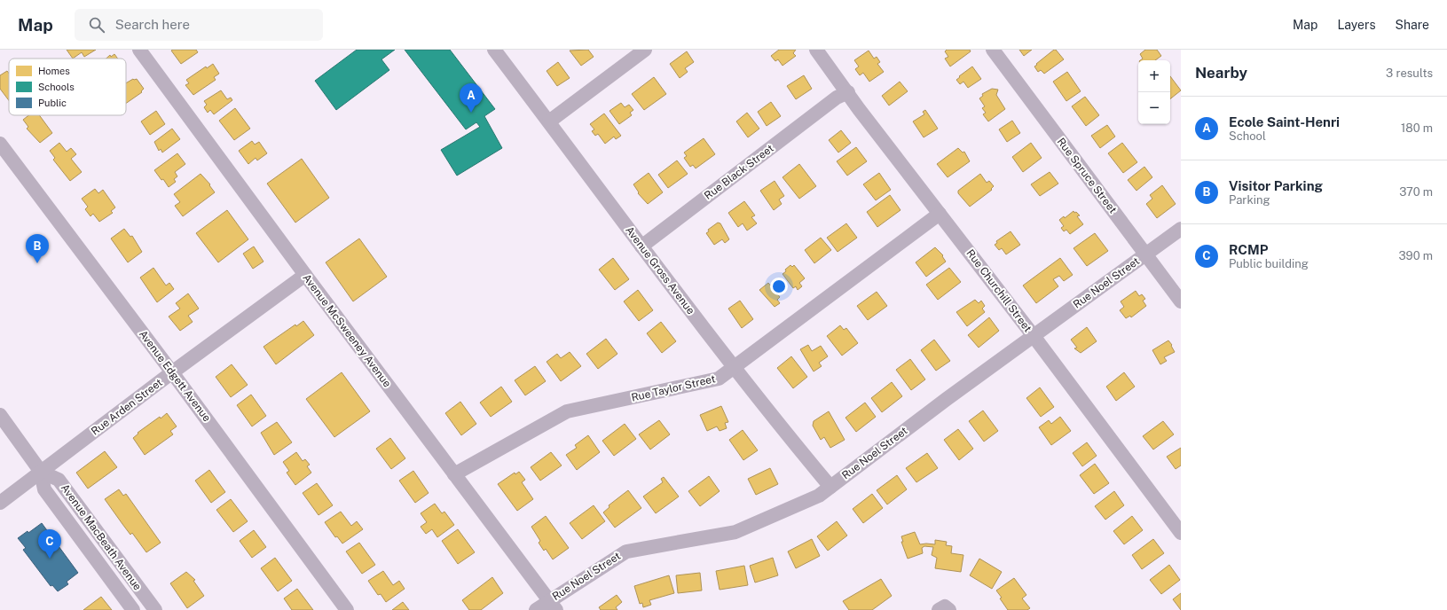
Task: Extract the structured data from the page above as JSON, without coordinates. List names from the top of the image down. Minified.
{"streets":{"street":["Rue Black Street","Rue Spruce Street","Avenue Gross Avenue","Rue Noel Street","Rue Churchill Street","Avenue McSweeney Avenue","Avenue Edgett Avenue","Rue Taylor Street","Rue Arden Street","Avenue MacBeath Avenue"]},"crossings":[["Rue Black Street","Avenue Gross Avenue"],["Rue Black Street","Rue Churchill Street"],["Rue Spruce Street","Rue Noel Street"],["Avenue Gross Avenue","Rue Noel Street"],["Avenue Gross Avenue","Rue Taylor Street"],["Rue Noel Street","Rue Churchill Street"],["Rue Noel Street","Avenue McSweeney Avenue"],["Rue Churchill Street","Rue Taylor Street"],["Avenue McSweeney Avenue","Rue Taylor Street"],["Avenue McSweeney Avenue","Rue Arden Street"],["Avenue Edgett Avenue","Rue Arden Street"],["Rue Arden Street","Avenue MacBeath Avenue"]],"legend":["Homes","Schools","Public"],"page":{"header":"Map","search":"Search here","nav":["Map","Layers","Share"],"heading":["Nearby","3 results"],"map_buttons":["+","−"],"pins":["A","B","C"],"list":[{"mark":"A","name":"Ecole Saint-Henri","note":"School","value":"180 m"},{"mark":"B","name":"Visitor Parking","note":"Parking","value":"370 m"},{"mark":"C","name":"RCMP","note":"Public building","value":"390 m"}]}}
